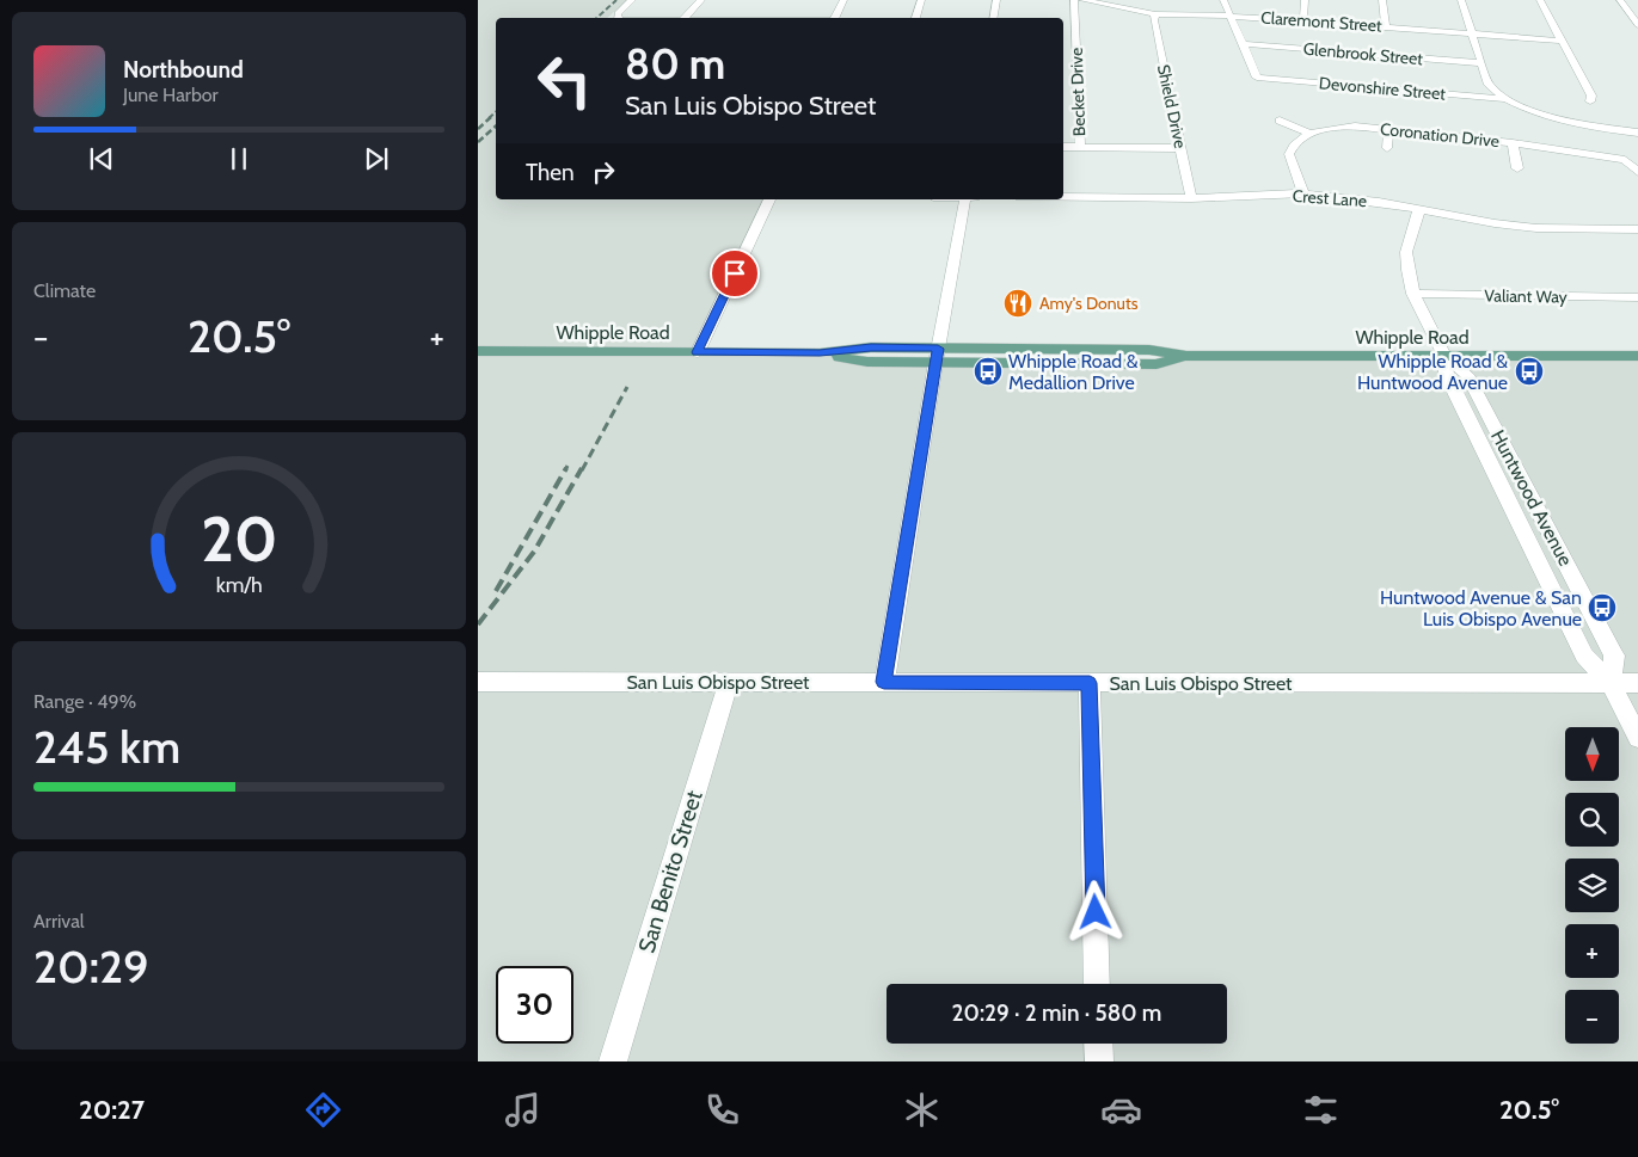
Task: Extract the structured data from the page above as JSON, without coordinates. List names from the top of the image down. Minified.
{"streets":{"main road":["Whipple Road"],"street":["Claremont Street","Glenbrook Street","Devonshire Street","Becket Drive","Shield Drive","Coronation Drive","Crest Lane","Valiant Way","Huntwood Avenue","San Luis Obispo Street","San Benito Street"]},"crossings":[["Claremont Street","Shield Drive"],["Glenbrook Street","Devonshire Street"],["Shield Drive","Crest Lane"],["Coronation Drive","Crest Lane"],["Crest Lane","Huntwood Avenue"],["Valiant Way","Huntwood Avenue"],["Whipple Road","Huntwood Avenue"],["Huntwood Avenue","San Luis Obispo Street"],["San Luis Obispo Street","San Benito Street"]],"places":{"restaurant":["Amy's Donuts"],"bus stop":["Whipple Road & Medallion Drive","Whipple Road & Huntwood Avenue","Huntwood Avenue & San Luis Obispo Avenue"]},"north":"bottom","page":{"turn":["80 m","San Luis Obispo Street"],"song":["Northbound","June Harbor"],"then":"Then","tile":["Climate",["Range · 49%","245 km"],["Arrival","20:29"]],"heat":["−","20.5°","+"],"map_buttons":["+","−"],"limit":"30","trip":"20:29 · 2 min · 580 m","tabs":["20:27","20.5°"],"gauge":["20","km/h"]}}
